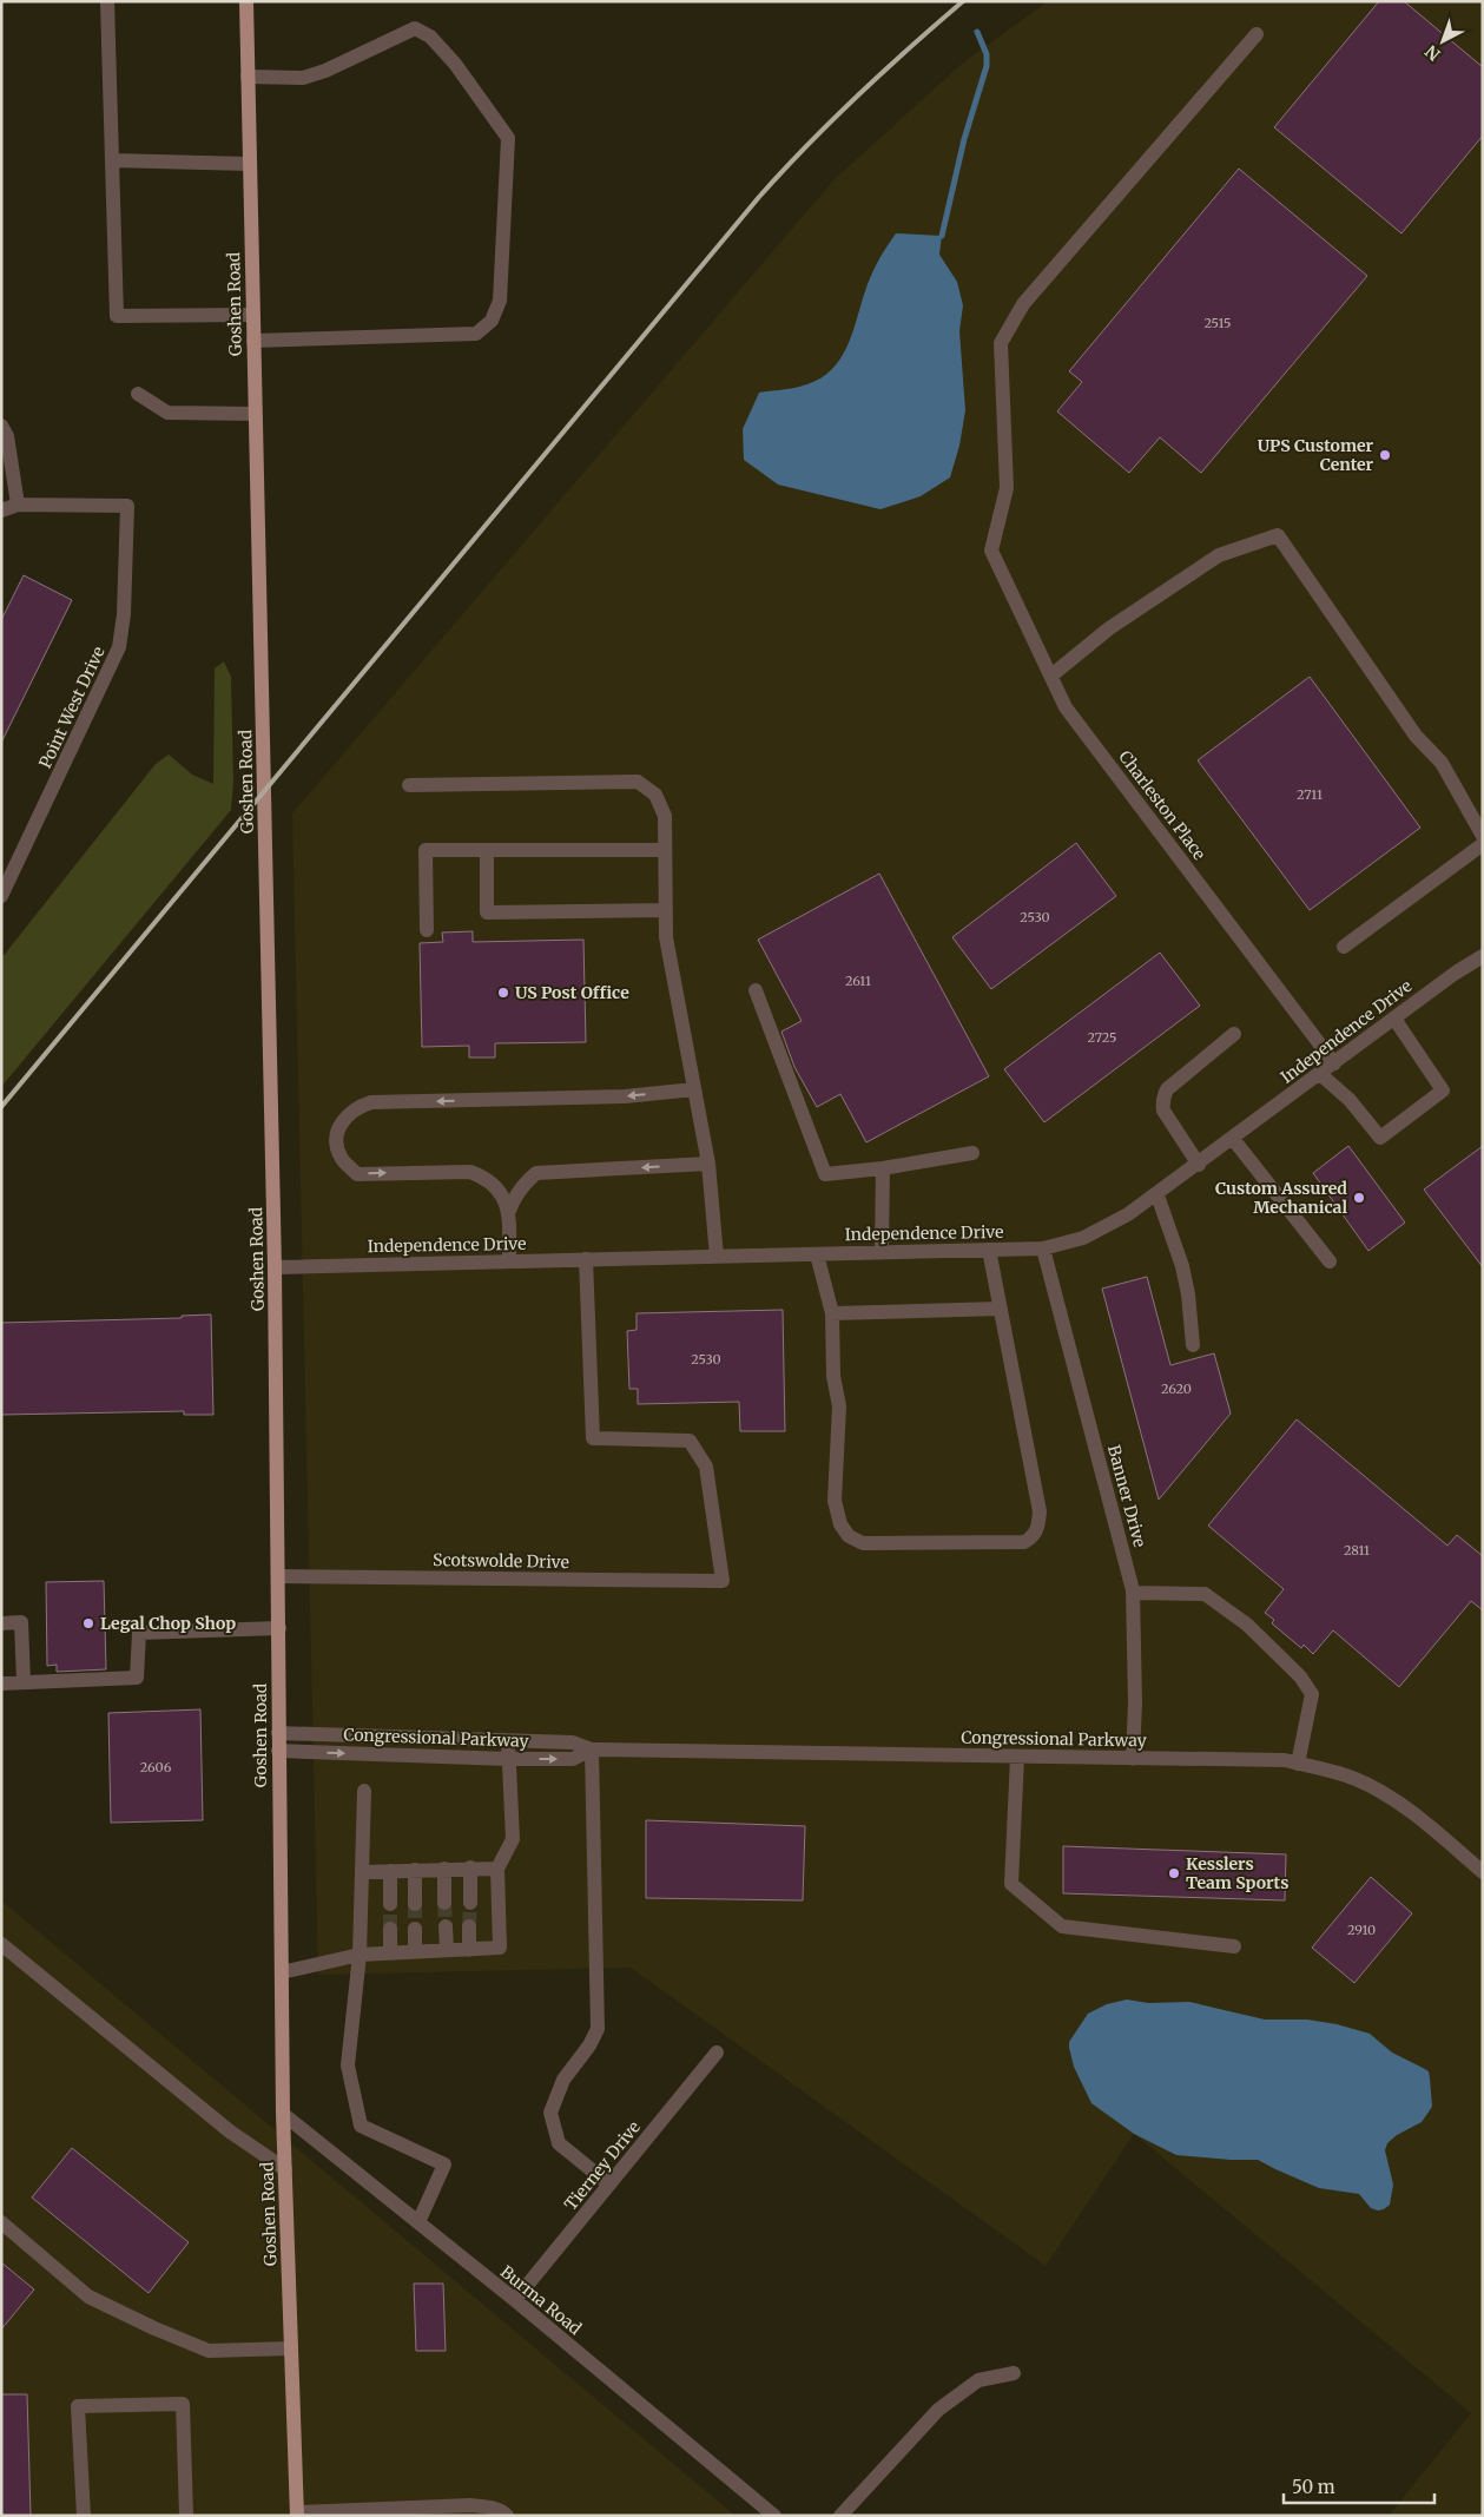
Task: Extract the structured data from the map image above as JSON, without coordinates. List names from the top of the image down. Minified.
{"streets":{"main road":["Goshen Road"],"street":["Point West Drive","Charleston Place","Independence Drive","Banner Drive","Scotswolde Drive","Congressional Parkway","Tierney Drive","Burma Road"]},"crossings":[["Goshen Road","Independence Drive"],["Goshen Road","Scotswolde Drive"],["Goshen Road","Congressional Parkway"],["Goshen Road","Burma Road"],["Charleston Place","Independence Drive"],["Independence Drive","Banner Drive"],["Independence Drive","Scotswolde Drive"],["Banner Drive","Congressional Parkway"],["Tierney Drive","Burma Road"]],"places":["UPS Customer Center","US Post Office","Custom Assured Mechanical","Legal Chop Shop","Kesslers Team Sports"],"house_numbers":["2515","2711","2530","2611","2725","2530","2620","2811","2606","2910"],"scale_bar":"50 m","north":"bottom left"}
